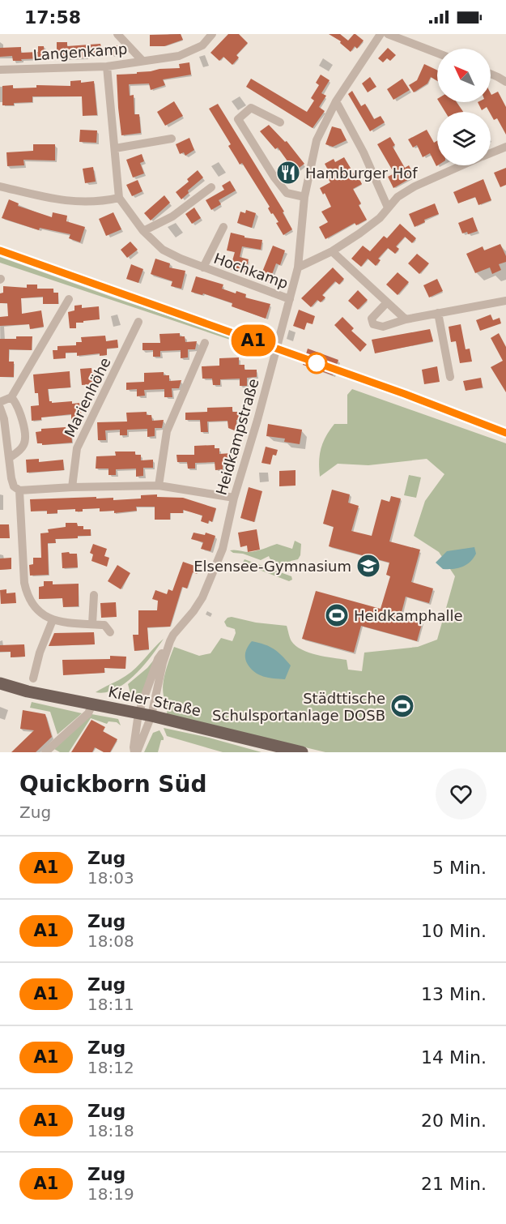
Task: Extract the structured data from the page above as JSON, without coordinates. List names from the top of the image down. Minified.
{"streets":{"main road":["Kieler Straße"],"street":["Langenkamp","Hochkamp","Marienhöhe","Heidkampstraße"]},"crossings":[["Hochkamp","Heidkampstraße"],["Heidkampstraße","Kieler Straße"]],"places":{"restaurant":["Hamburger Hof"],"school or university":["Elsensee-Gymnasium"],"sports":["Heidkamphalle","Städttische Schulsportanlage DOSB"]},"north":"top left","page":{"status":"17:58","on_map":"A1","heading":["Quickborn Süd","Zug"],"list":[{"mark":"A1","name":"Zug","note":"18:03","value":"5 Min."},{"mark":"A1","name":"Zug","note":"18:08","value":"10 Min."},{"mark":"A1","name":"Zug","note":"18:11","value":"13 Min."},{"mark":"A1","name":"Zug","note":"18:12","value":"14 Min."},{"mark":"A1","name":"Zug","note":"18:18","value":"20 Min."},{"mark":"A1","name":"Zug","note":"18:19","value":"21 Min."}]}}
